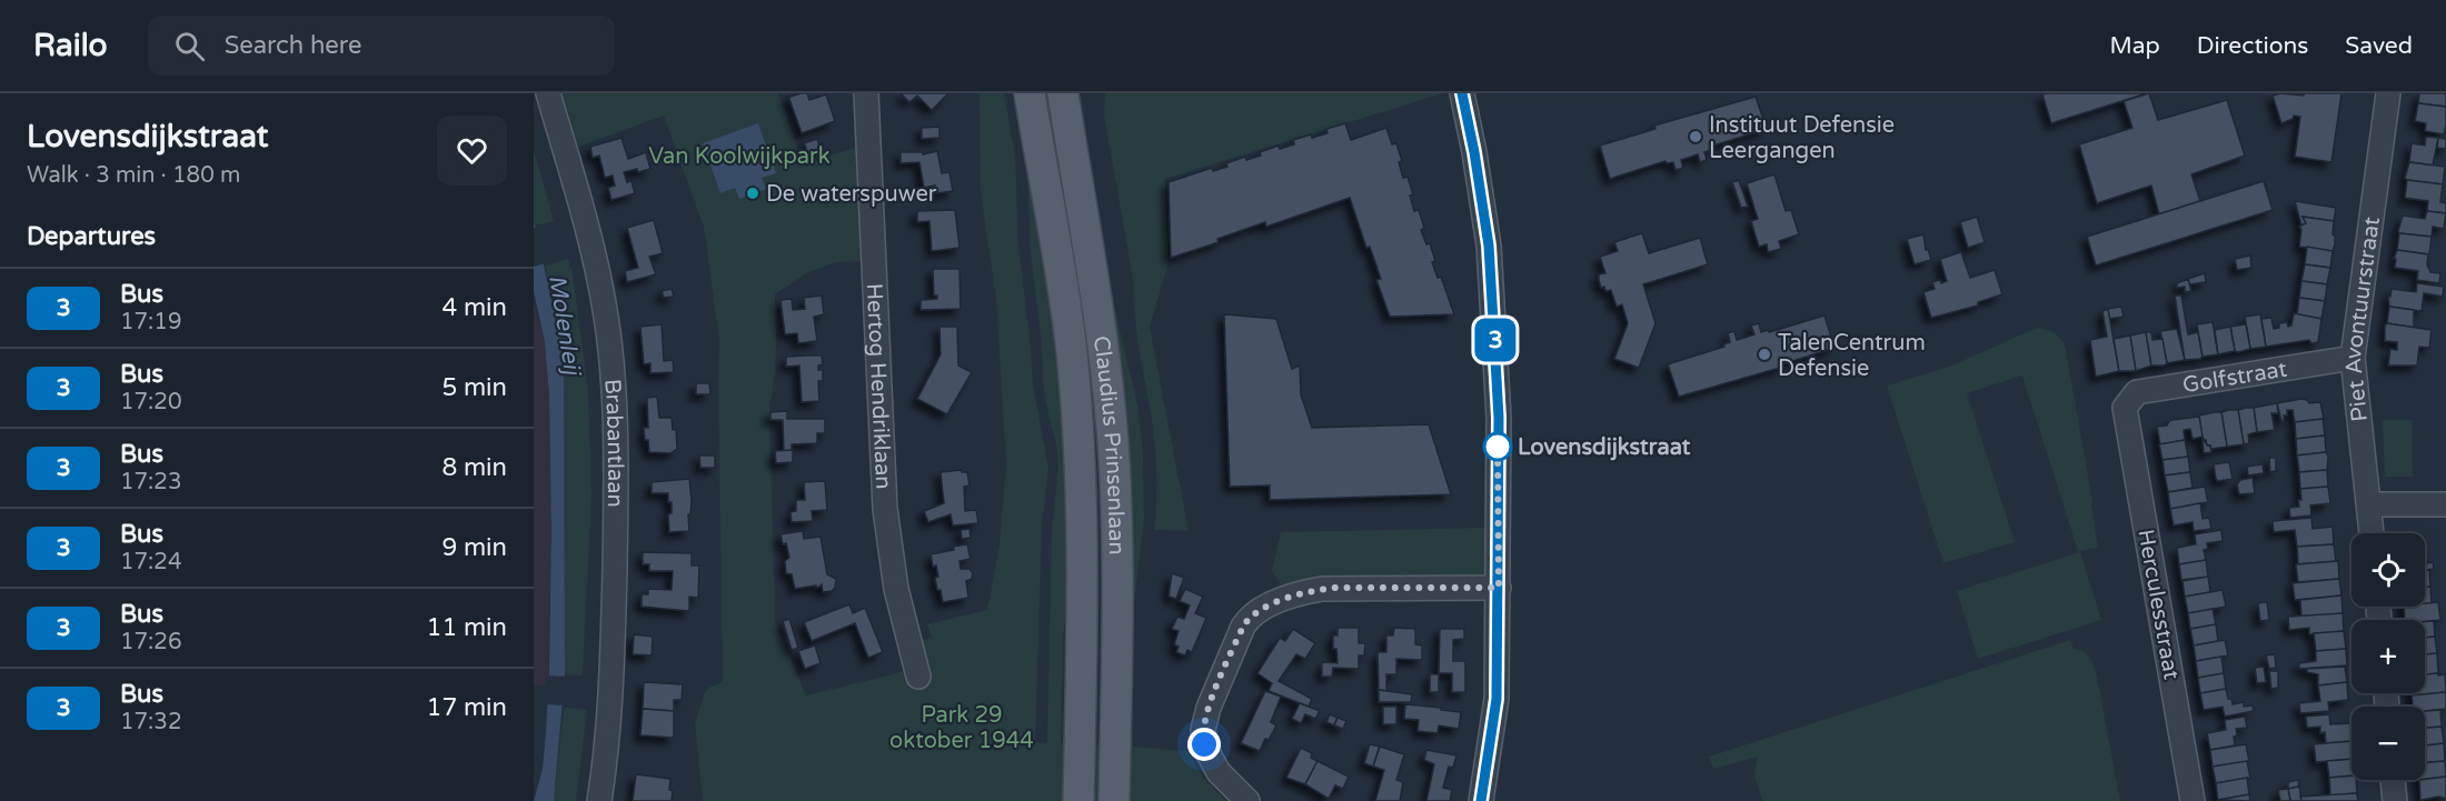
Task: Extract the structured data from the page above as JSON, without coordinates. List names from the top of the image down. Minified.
{"streets":{"main road":["Claudius Prinsenlaan"],"street":["Piet Avontuurstraat","Golfstraat","Hertog Hendriklaan","Brabantlaan","Herculesstraat"]},"crossings":[["Piet Avontuurstraat","Golfstraat"],["Golfstraat","Herculesstraat"]],"water":["Molenleij"],"parks":["Van Koolwijkpark","Park 29 oktober 1944"],"places":["Instituut Defensie Leergangen","De waterspuwer","TalenCentrum Defensie","Lovensdijkstraat"],"lines":["bus line 3"],"page":{"header":"Railo","search":"Search here","nav":["Map","Directions","Saved"],"heading":[["Lovensdijkstraat","Walk · 3 min · 180 m"],"Departures"],"on_map":"3","list":[{"mark":"3","name":"Bus","note":"17:19","value":"4 min"},{"mark":"3","name":"Bus","note":"17:20","value":"5 min"},{"mark":"3","name":"Bus","note":"17:23","value":"8 min"},{"mark":"3","name":"Bus","note":"17:24","value":"9 min"},{"mark":"3","name":"Bus","note":"17:26","value":"11 min"},{"mark":"3","name":"Bus","note":"17:32","value":"17 min"}],"map_buttons":["+","−"]}}
